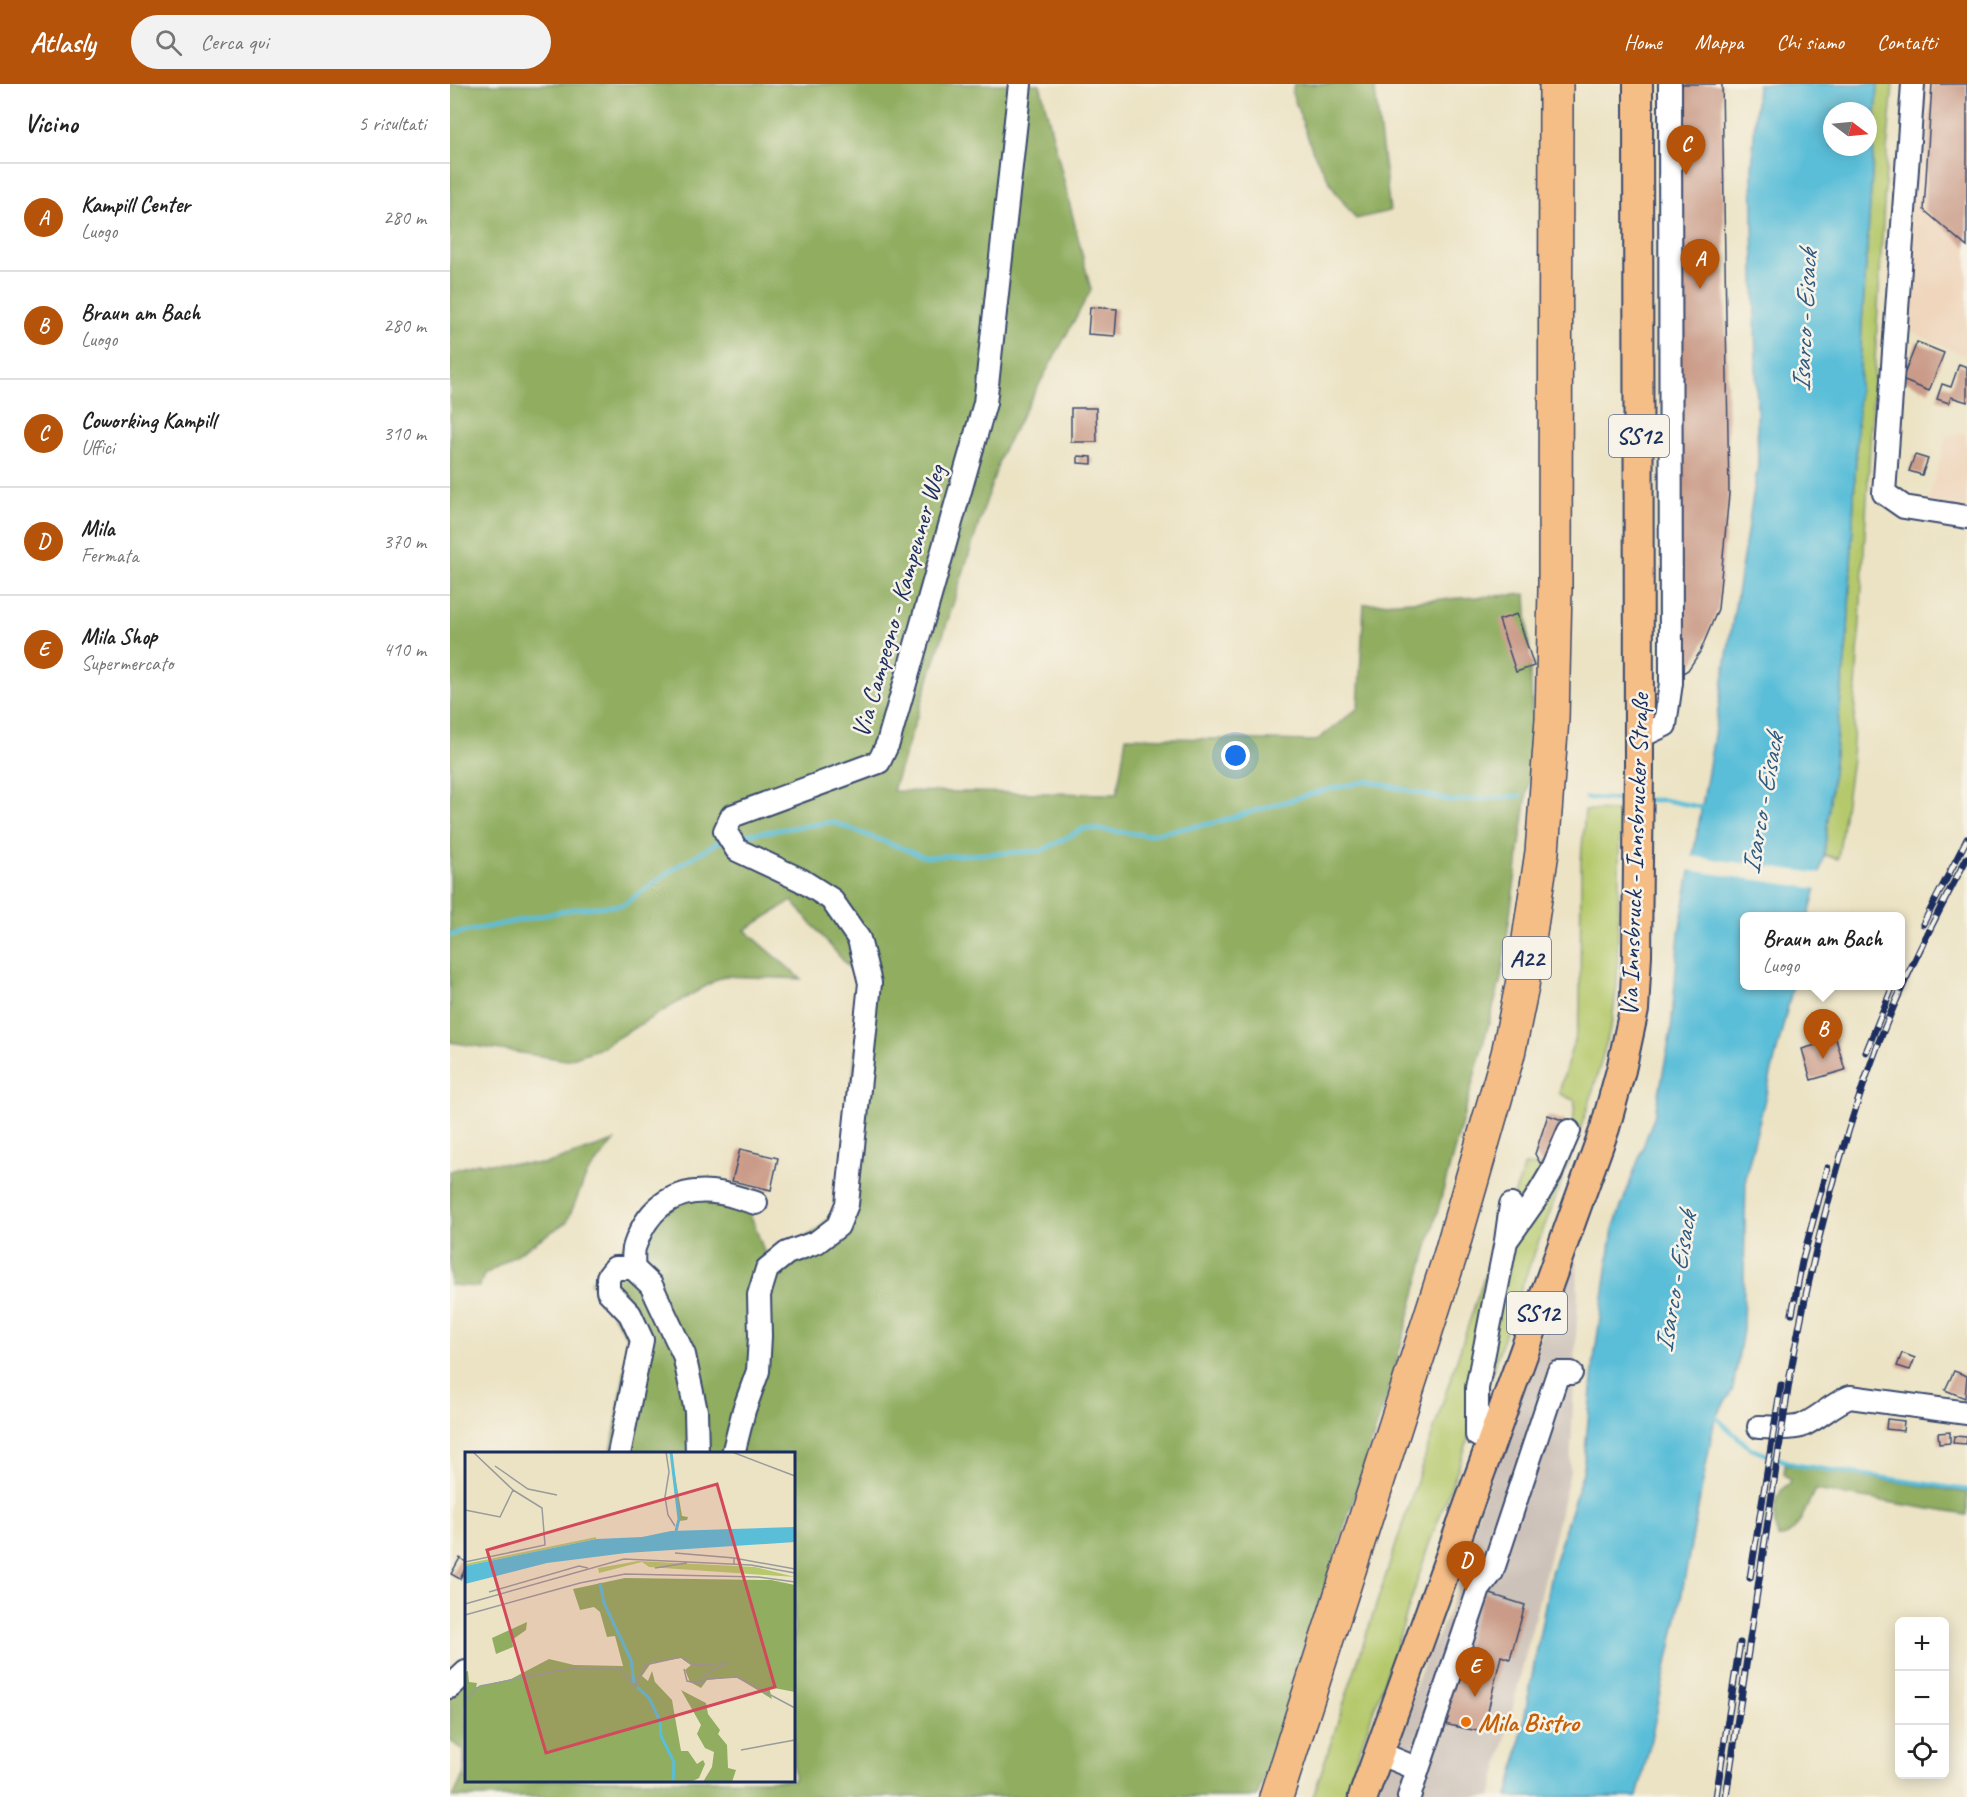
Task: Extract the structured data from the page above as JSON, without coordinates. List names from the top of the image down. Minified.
{"streets":{"highway":["A22"],"main road":["SS12","Via Innsbruck - Innsbrucker Straße"],"street":["Via Campegno - Kampenner Weg"]},"water":["Isarco - Eisack"],"places":["Mila Bistro"],"north":"right","page":{"header":"Atlasly","search":"Cerca qui","nav":["Home","Mappa","Chi siamo","Contatti"],"heading":["Vicino","5 risultati"],"pins":["C","A","B","D","E"],"list":[{"mark":"A","name":"Kampill Center","note":"Luogo","value":"280 m"},{"mark":"B","name":"Braun am Bach","note":"Luogo","value":"280 m"},{"mark":"C","name":"Coworking Kampill","note":"Uffici","value":"310 m"},{"mark":"D","name":"Mila","note":"Fermata","value":"370 m"},{"mark":"E","name":"Mila Shop","note":"Supermercato","value":"410 m"}],"popup":["Braun am Bach","Luogo"],"map_buttons":["+","−"]}}
